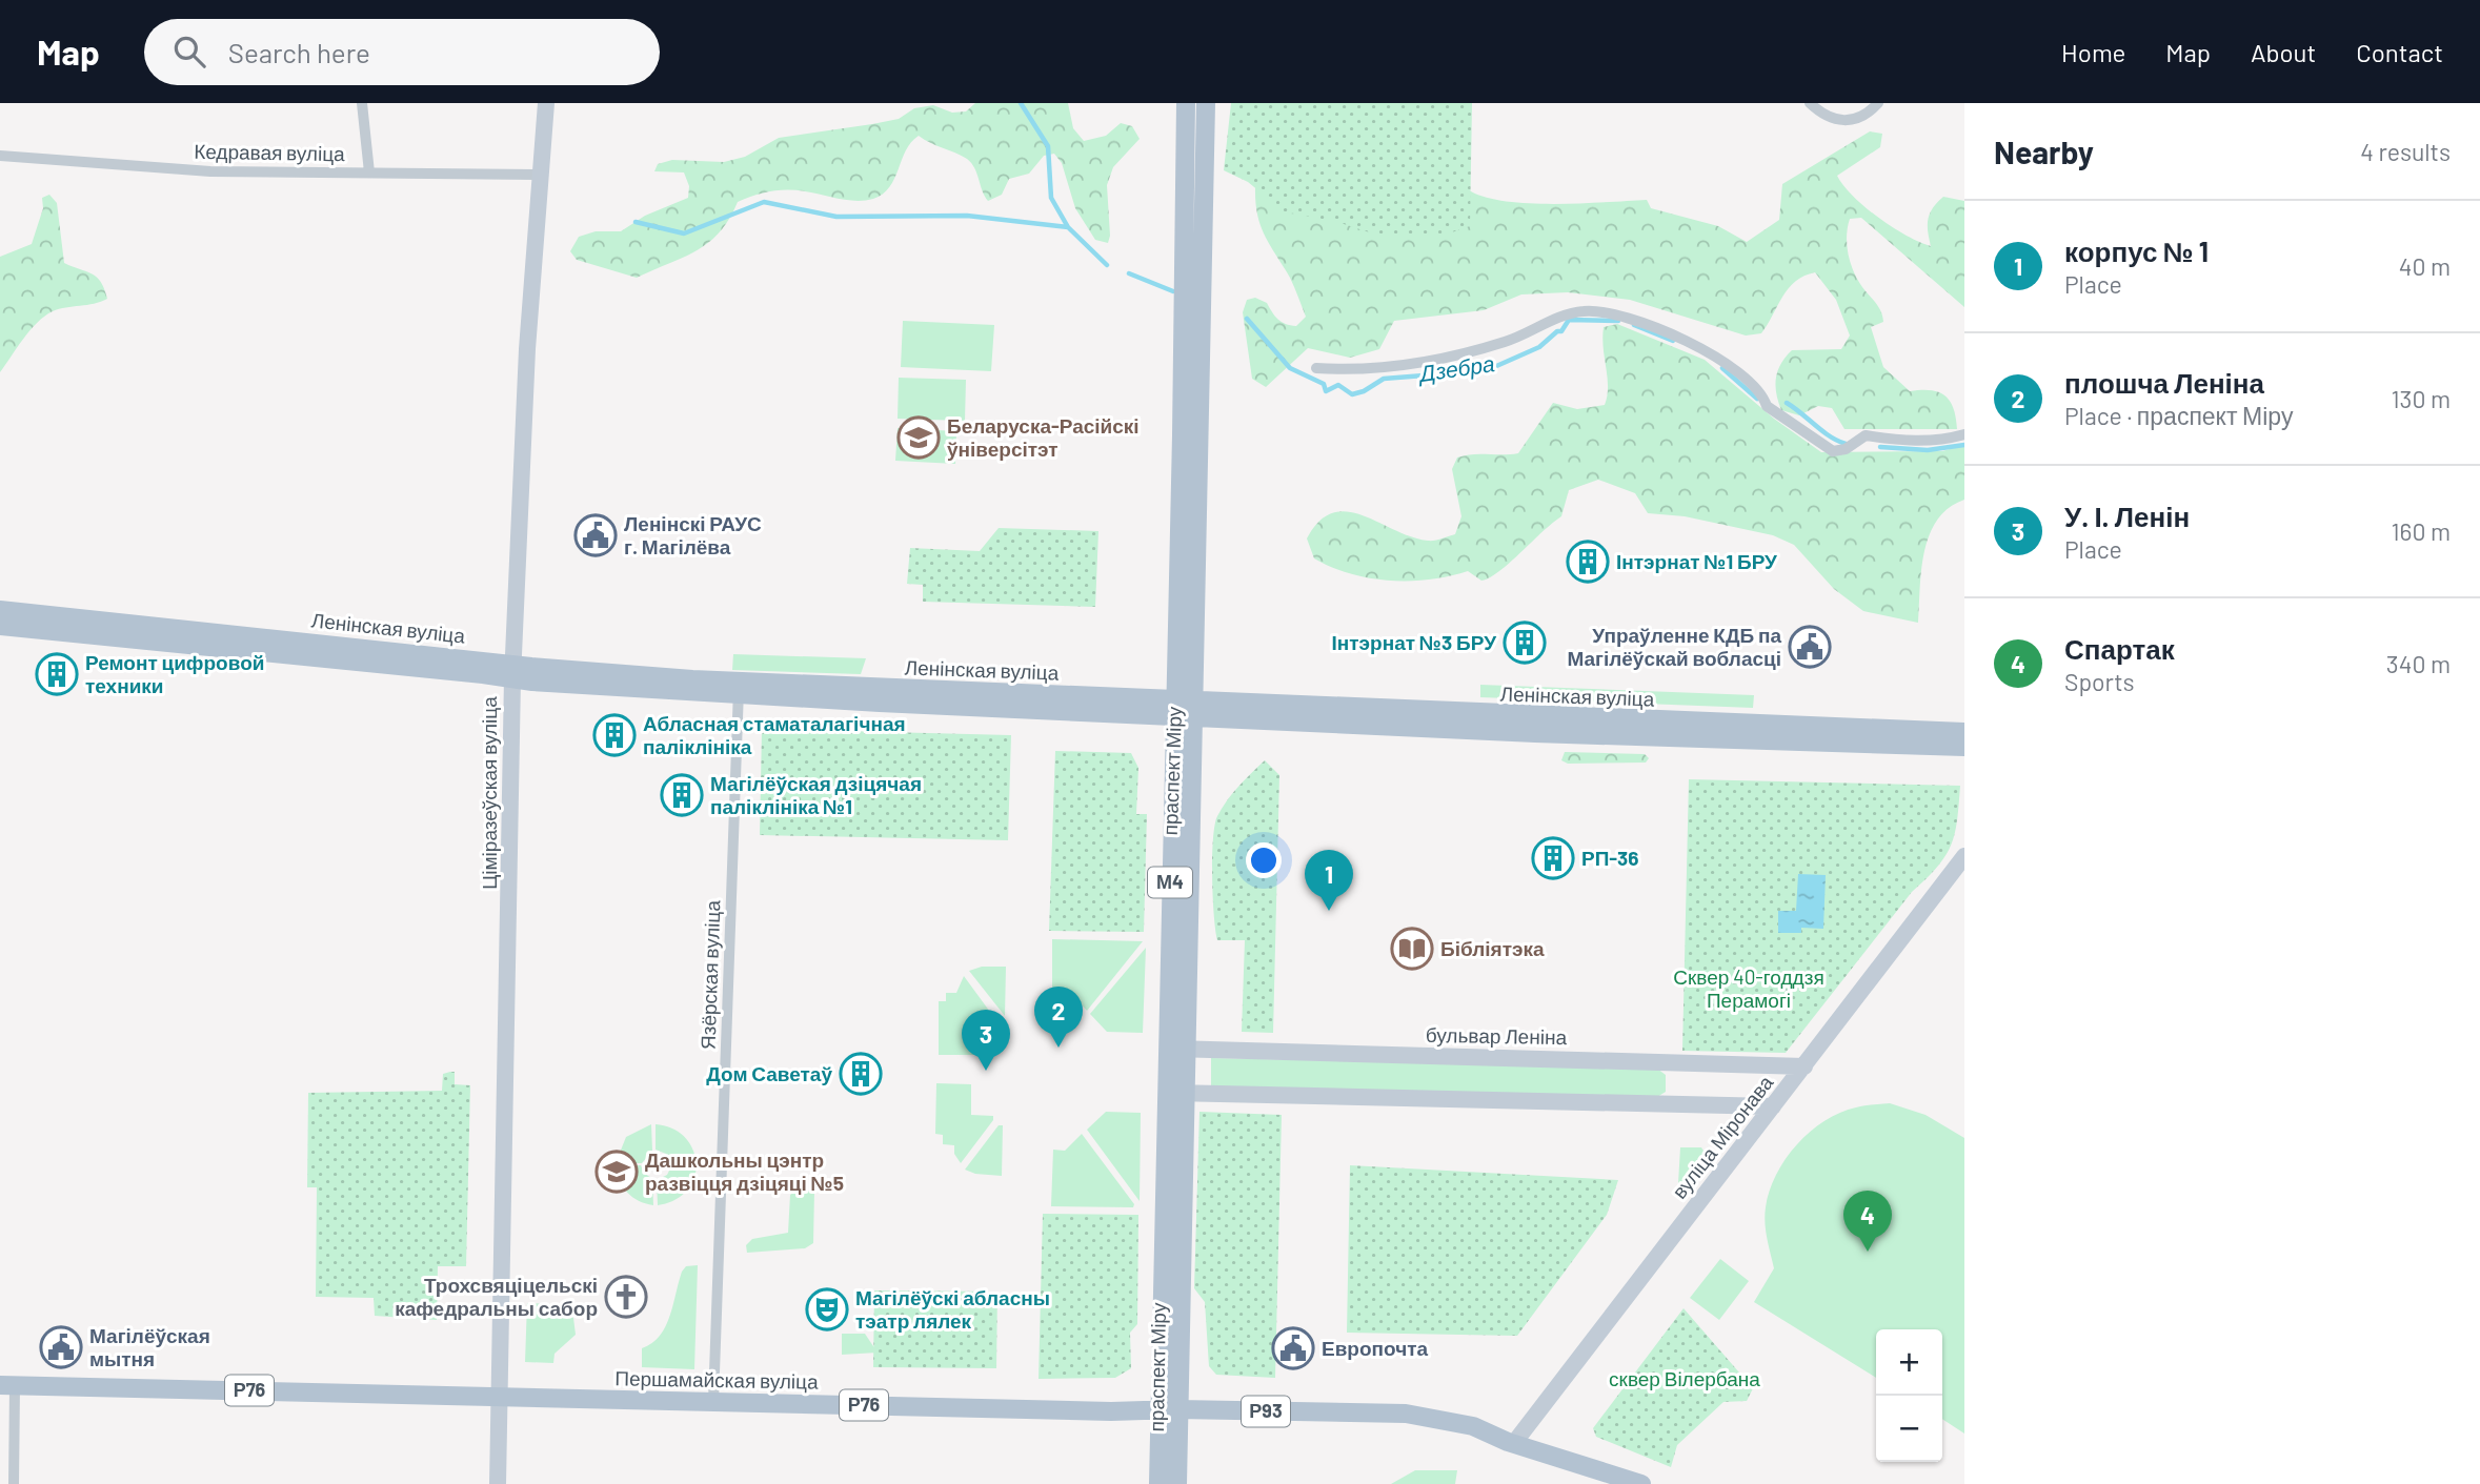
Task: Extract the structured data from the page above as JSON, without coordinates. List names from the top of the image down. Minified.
{"streets":{"main road":["Ленінская вуліца","праспект Міру","М4","Першамайская вуліца","Р76","Р93"],"street":["Кедравая вуліца","Ціміразеўская вуліца","Язёрская вуліца","бульвар Леніна","вуліца Міронава"]},"crossings":[["Кедравая вуліца","Ціміразеўская вуліца"],["Ленінская вуліца","праспект Міру"],["Ленінская вуліца","Ціміразеўская вуліца"],["Ленінская вуліца","Язёрская вуліца"],["праспект Міру","бульвар Леніна"],["праспект Міру","Першамайская вуліца"],["Ціміразеўская вуліца","Першамайская вуліца"],["Язёрская вуліца","Першамайская вуліца"],["бульвар Леніна","вуліца Міронава"],["вуліца Міронава","Першамайская вуліца"]],"water":["Дзебра"],"parks":["Сквер 40-годдзя Перамогі","сквер Вілербана"],"places":{"school or university":["Беларуска-Расійскі ўніверсітэт","Дашкольны цэнтр развіцця дзіцяці №5"],"public building":["Ленінскі РАУС г. Магілёва","Упраўленне КДБ па Магілёўскай вобласці","Магілёўская мытня","Европочта"],"building":["Інтэрнат №1 БРУ","Інтэрнат №3 БРУ","Ремонт цифровой техники","Абласная стаматалагічная паліклініка","Магілёўская дзіцячая паліклініка №1","РП-36","Дом Саветаў"],"library":["Бібліятэка"],"church":["Трохсвяціцельскі кафедральны сабор"],"theatre":["Магілёўскі абласны тэатр лялек"]},"page":{"header":"Map","search":"Search here","nav":["Home","Map","About","Contact"],"heading":["Nearby","4 results"],"list":[{"mark":"1","name":"корпус № 1","note":"Place","value":"40 m"},{"mark":"2","name":"плошча Леніна","note":"Place · праспект Міру","value":"130 m"},{"mark":"3","name":"У. І. Ленін","note":"Place","value":"160 m"},{"mark":"4","name":"Спартак","note":"Sports","value":"340 m"}],"pins":["1","2","3","4"],"map_buttons":["+","−"]}}
